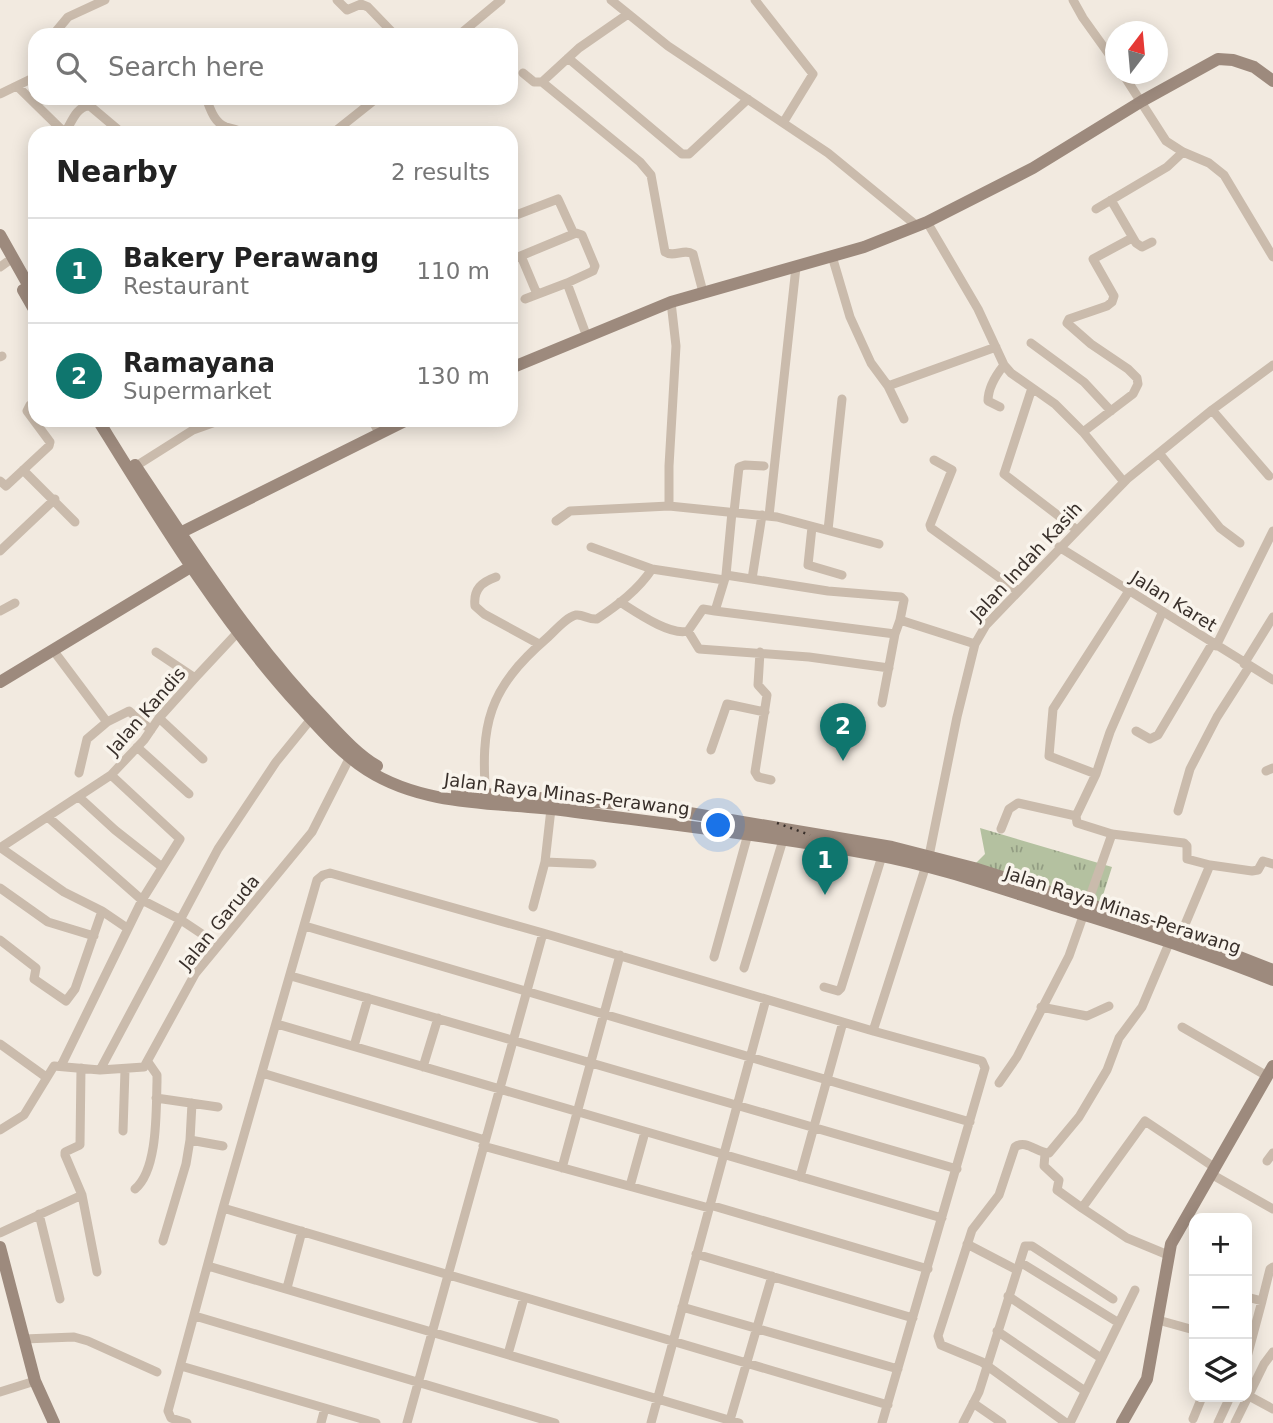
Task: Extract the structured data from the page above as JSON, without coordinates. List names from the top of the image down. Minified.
{"streets":{"main road":["Jalan Raya Minas-Perawang"],"street":["Jalan Indah Kasih","Jalan Karet","Jalan Kandis","Jalan Garuda"]},"crossings":[["Jalan Indah Kasih","Jalan Karet"],["Jalan Indah Kasih","Jalan Raya Minas-Perawang"],["Jalan Kandis","Jalan Raya Minas-Perawang"],["Jalan Raya Minas-Perawang","Jalan Garuda"]],"north":"top","page":{"search":"Search here","heading":["Nearby","2 results"],"list":[{"mark":"1","name":"Bakery Perawang","note":"Restaurant","value":"110 m"},{"mark":"2","name":"Ramayana","note":"Supermarket","value":"130 m"}],"pins":["2","1"],"map_buttons":["+","−"]}}
